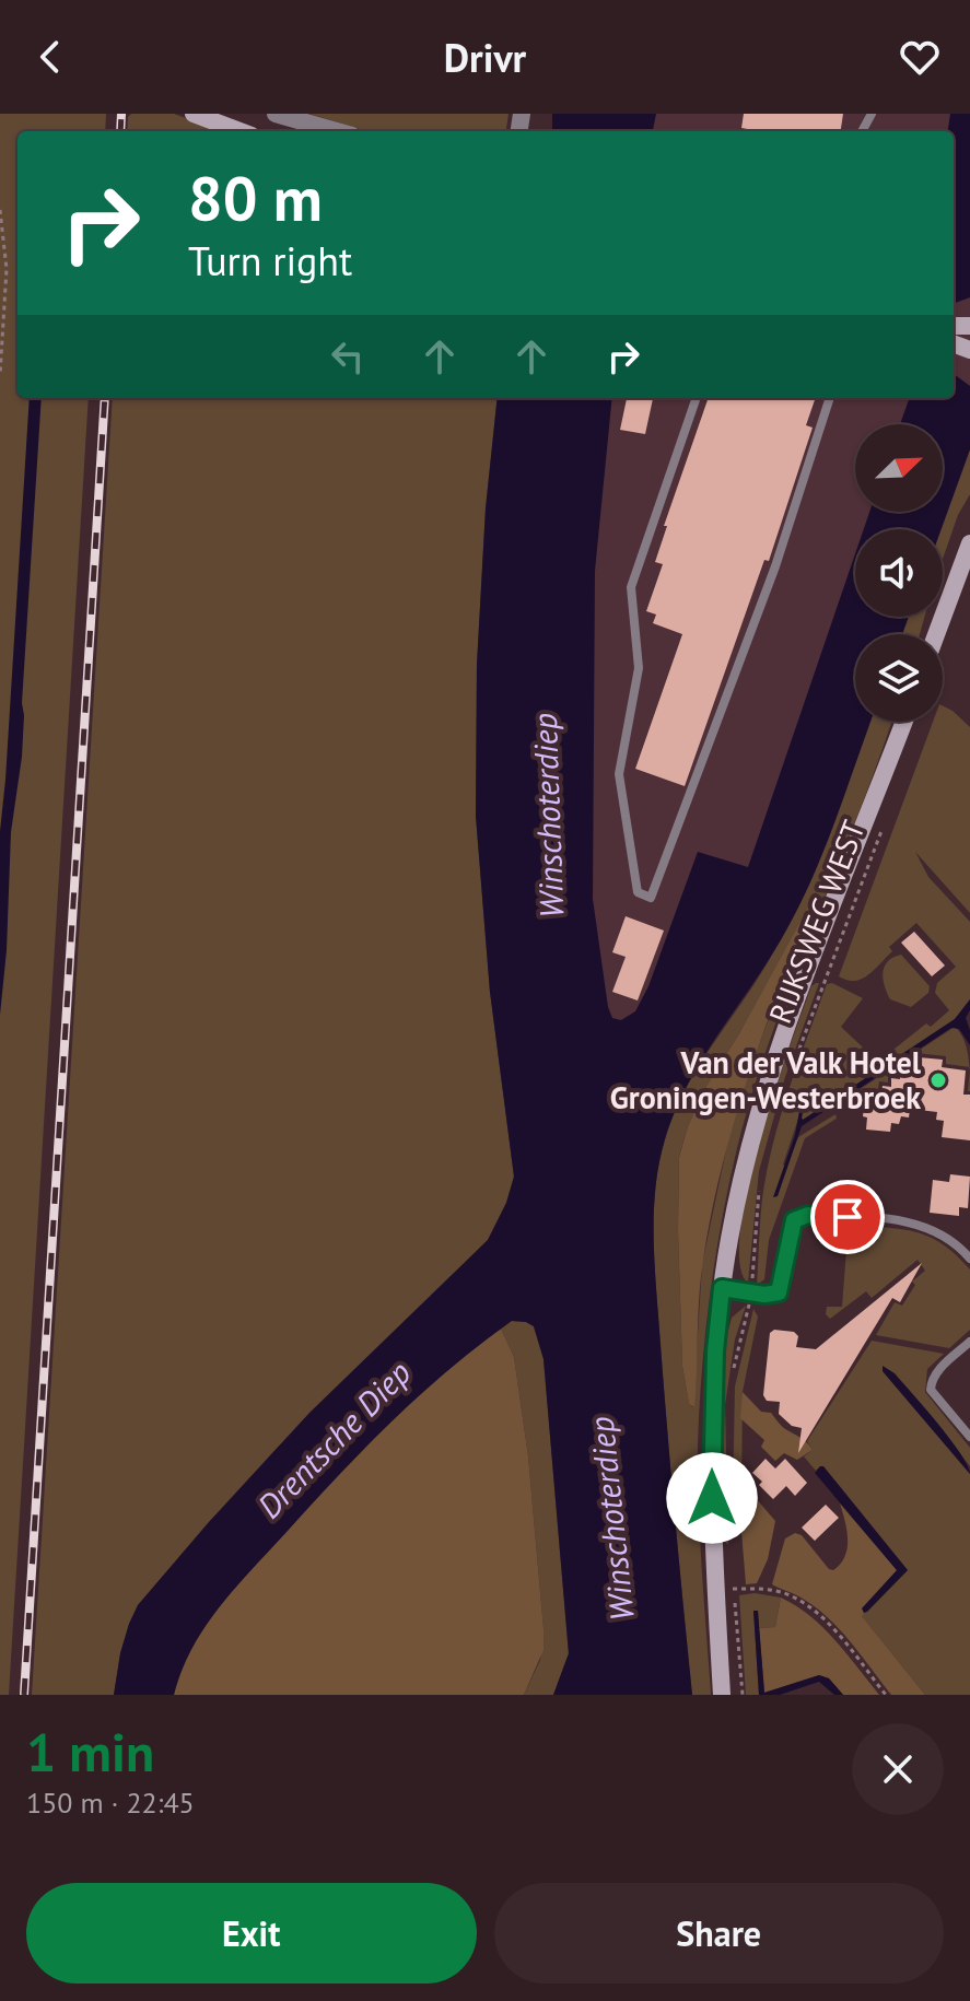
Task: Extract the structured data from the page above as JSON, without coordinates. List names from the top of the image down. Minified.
{"streets":{"main road":["RIJKSWEG WEST"]},"water":["Winschoterdiep","Drentsche Diep"],"places":["Van der Valk Hotel Groningen-Westerbroek"],"north":"top right","page":{"header":"Drivr","turn":["80 m","Turn right"],"heading":["1 min","150 m · 22:45"],"buttons":["Exit","Share"]}}
